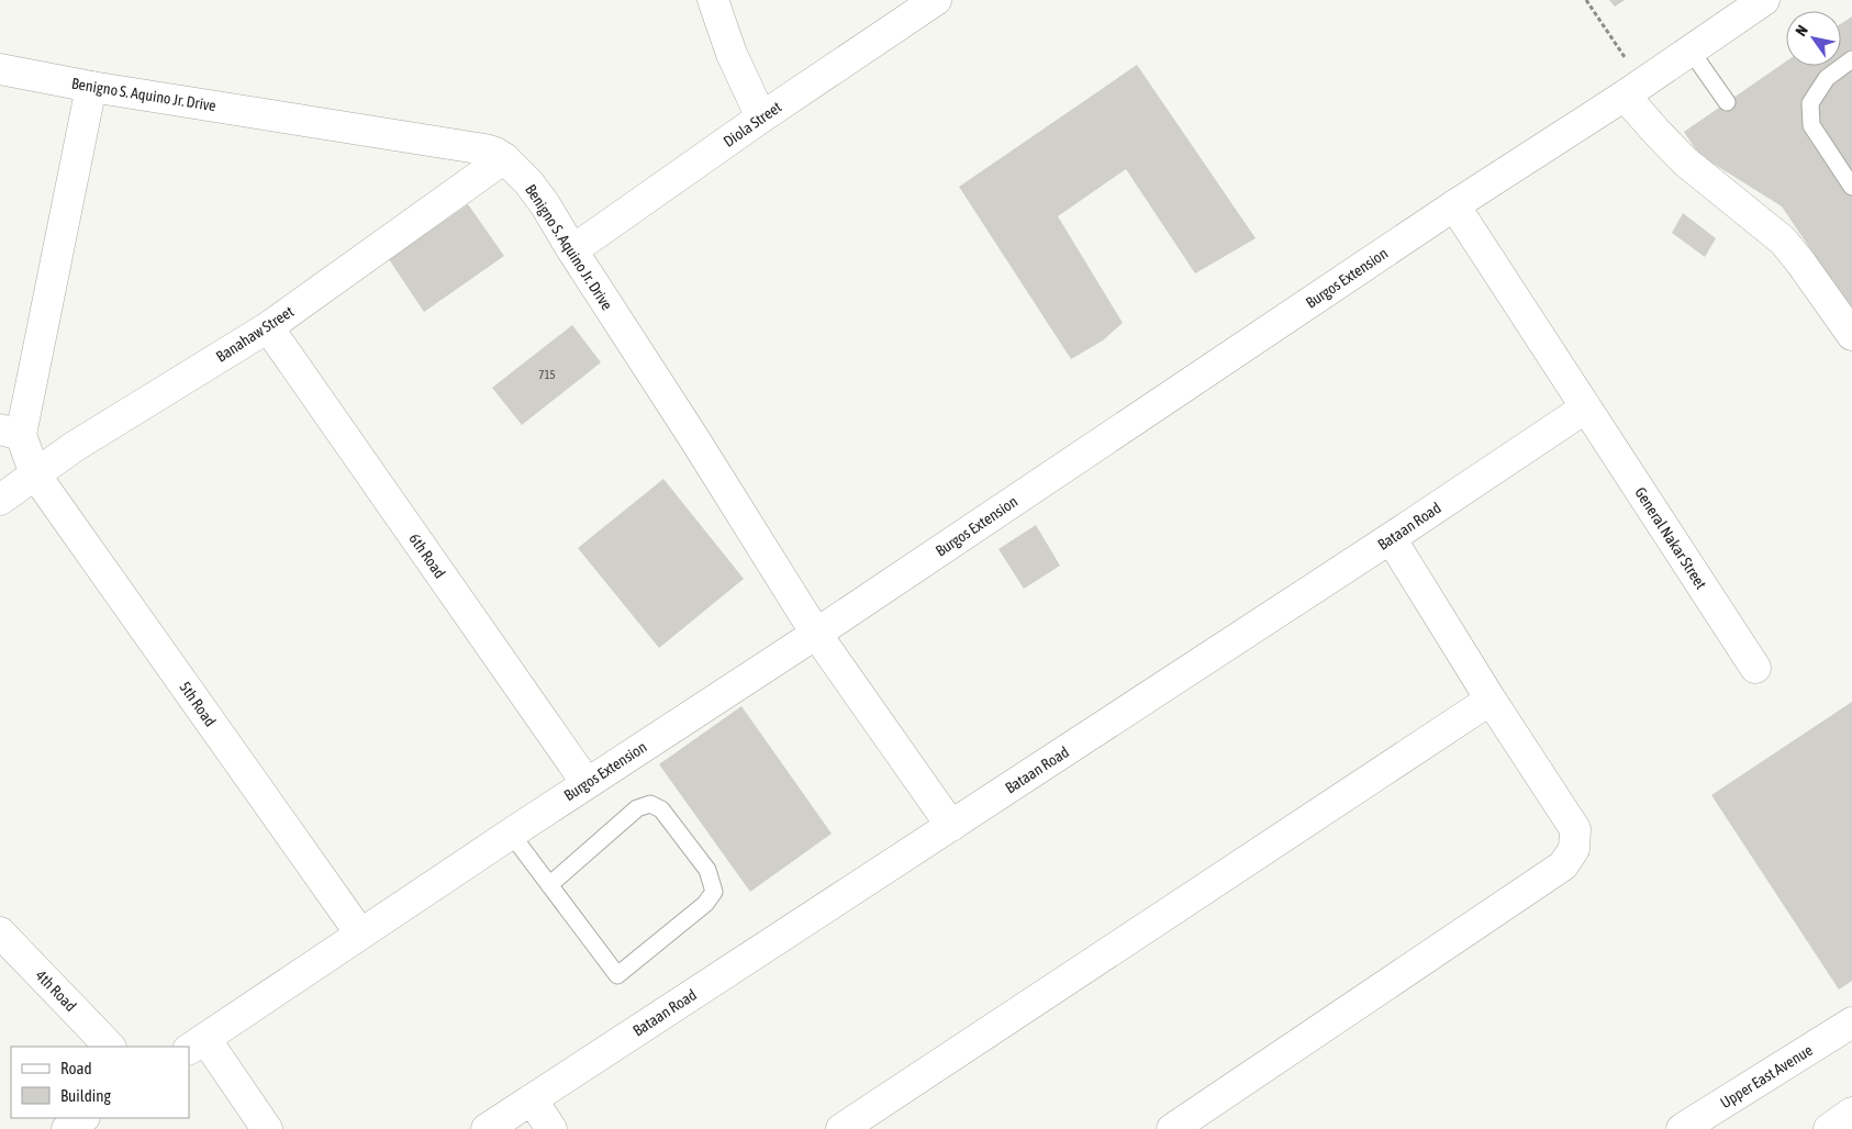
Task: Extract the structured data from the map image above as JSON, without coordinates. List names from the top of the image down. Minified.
{"streets":{"street":["Benigno S. Aquino Jr. Drive","Diola Street","Burgos Extension","Banahaw Street","Bataan Road","General Nakar Street","6th Road","5th Road","4th Road","Upper East Avenue"]},"crossings":[["Benigno S. Aquino Jr. Drive","Diola Street"],["Benigno S. Aquino Jr. Drive","Burgos Extension"],["Benigno S. Aquino Jr. Drive","Banahaw Street"],["Benigno S. Aquino Jr. Drive","Bataan Road"],["Burgos Extension","General Nakar Street"],["Burgos Extension","6th Road"],["Burgos Extension","5th Road"],["Banahaw Street","6th Road"],["Banahaw Street","5th Road"],["Bataan Road","General Nakar Street"]],"house_numbers":["715"],"legend":["Road","Building"],"north":"top left"}
